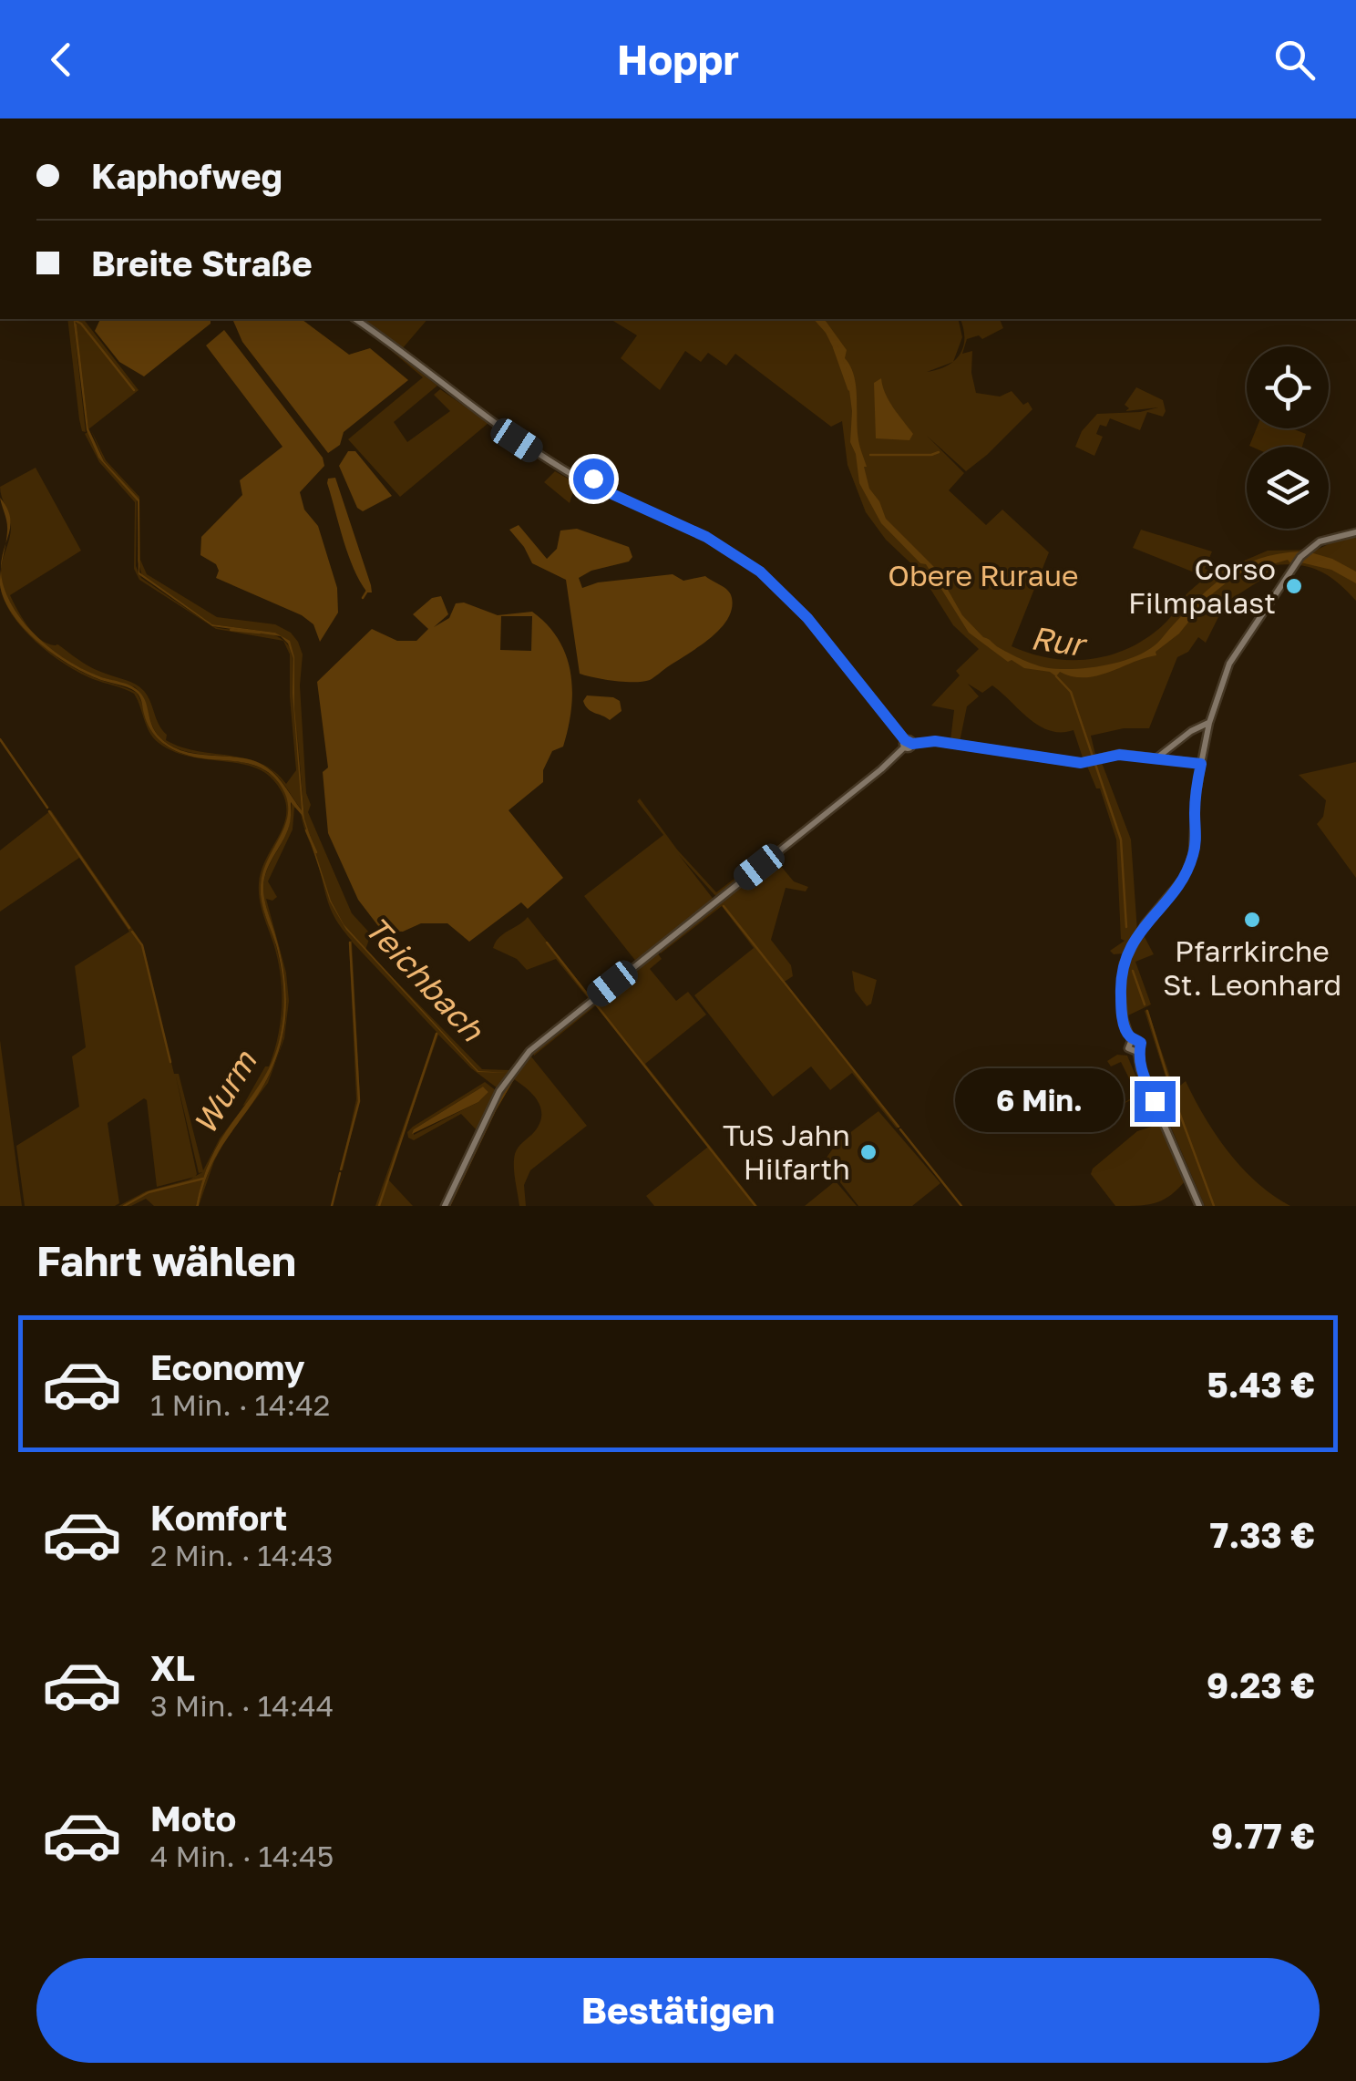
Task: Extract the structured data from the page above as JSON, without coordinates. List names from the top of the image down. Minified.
{"water":["Rur","Teichbach","Wurm"],"parks":["Obere Ruraue"],"places":["Corso Filmpalast","Pfarrkirche St. Leonhard","TuS Jahn Hilfarth"],"page":{"header":"Hoppr","banner":["Kaphofweg","Breite Straße"],"bubble":"6 Min.","heading":"Fahrt wählen","list":[{"name":"Economy","note":"1 Min. · 14:42","value":"5.43 €"},{"name":"Komfort","note":"2 Min. · 14:43","value":"7.33 €"},{"name":"XL","note":"3 Min. · 14:44","value":"9.23 €"},{"name":"Moto","note":"4 Min. · 14:45","value":"9.77 €"}],"buttons":"Bestätigen"}}
